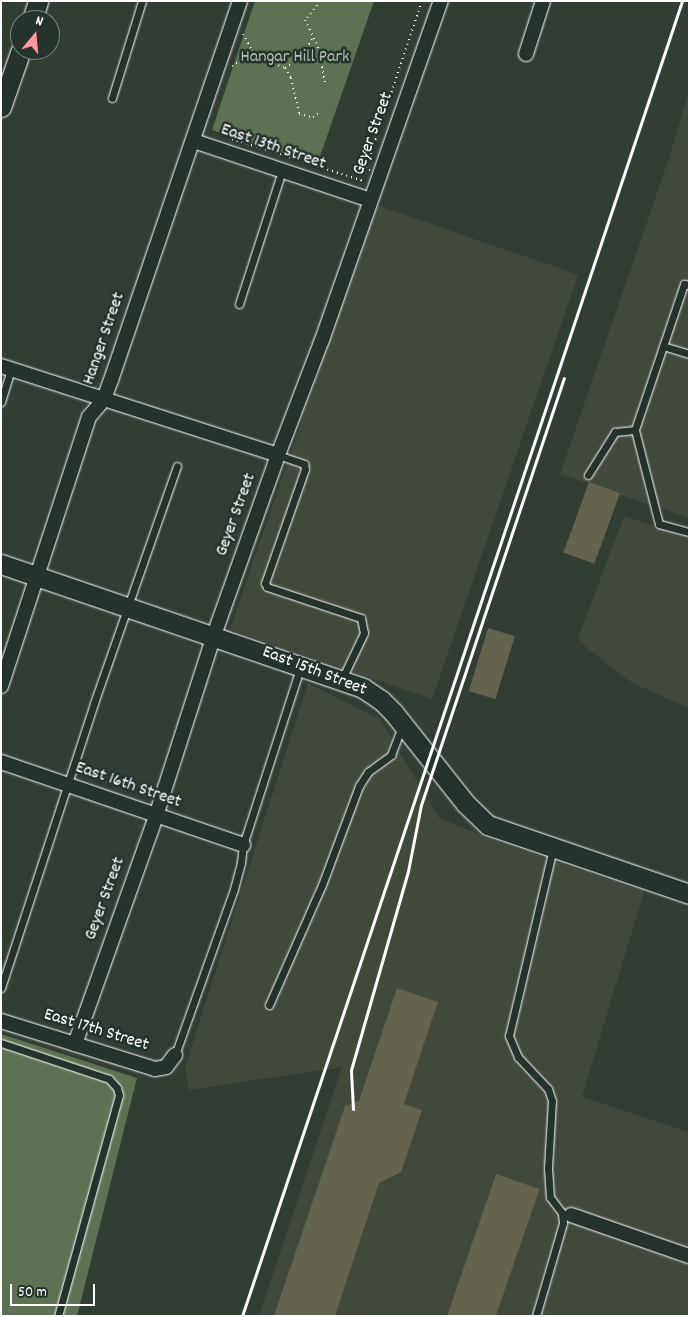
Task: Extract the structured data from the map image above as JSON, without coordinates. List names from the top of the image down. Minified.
{"streets":{"street":["Geyer Street","East 13th Street","Hanger Street","East 15th Street","East 16th Street","East 17th Street"]},"crossings":[["Geyer Street","East 13th Street"],["Geyer Street","East 15th Street"],["Geyer Street","East 16th Street"],["Geyer Street","East 17th Street"],["East 13th Street","Hanger Street"],["Hanger Street","East 15th Street"]],"parks":["Hangar Hill Park"],"scale_bar":"50 m","north":"top"}
